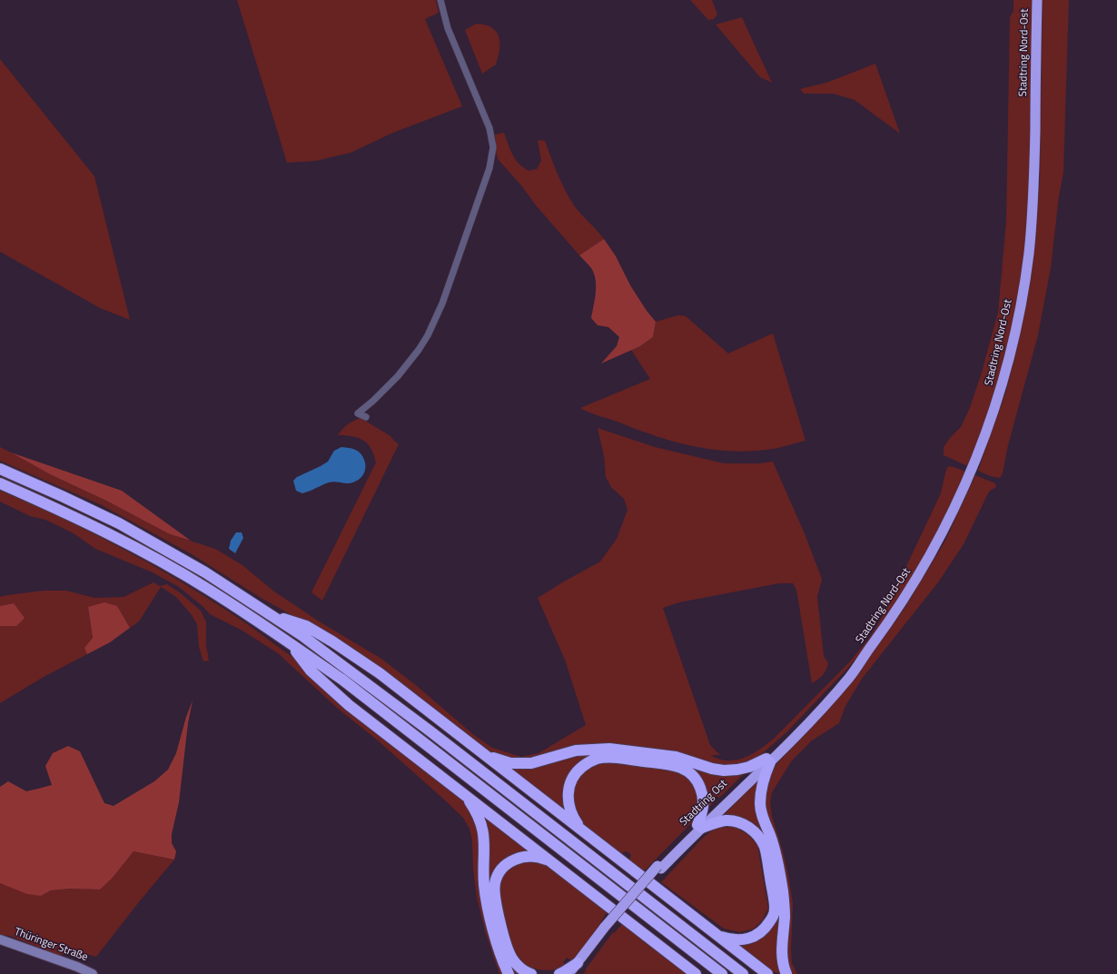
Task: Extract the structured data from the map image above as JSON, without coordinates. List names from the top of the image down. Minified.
{"streets":{"highway":["Stadtring Nord-Ost","Stadtring Ost"],"main road":["Thüringer Straße"]},"crossings":[["Stadtring Nord-Ost","Stadtring Ost"]]}
